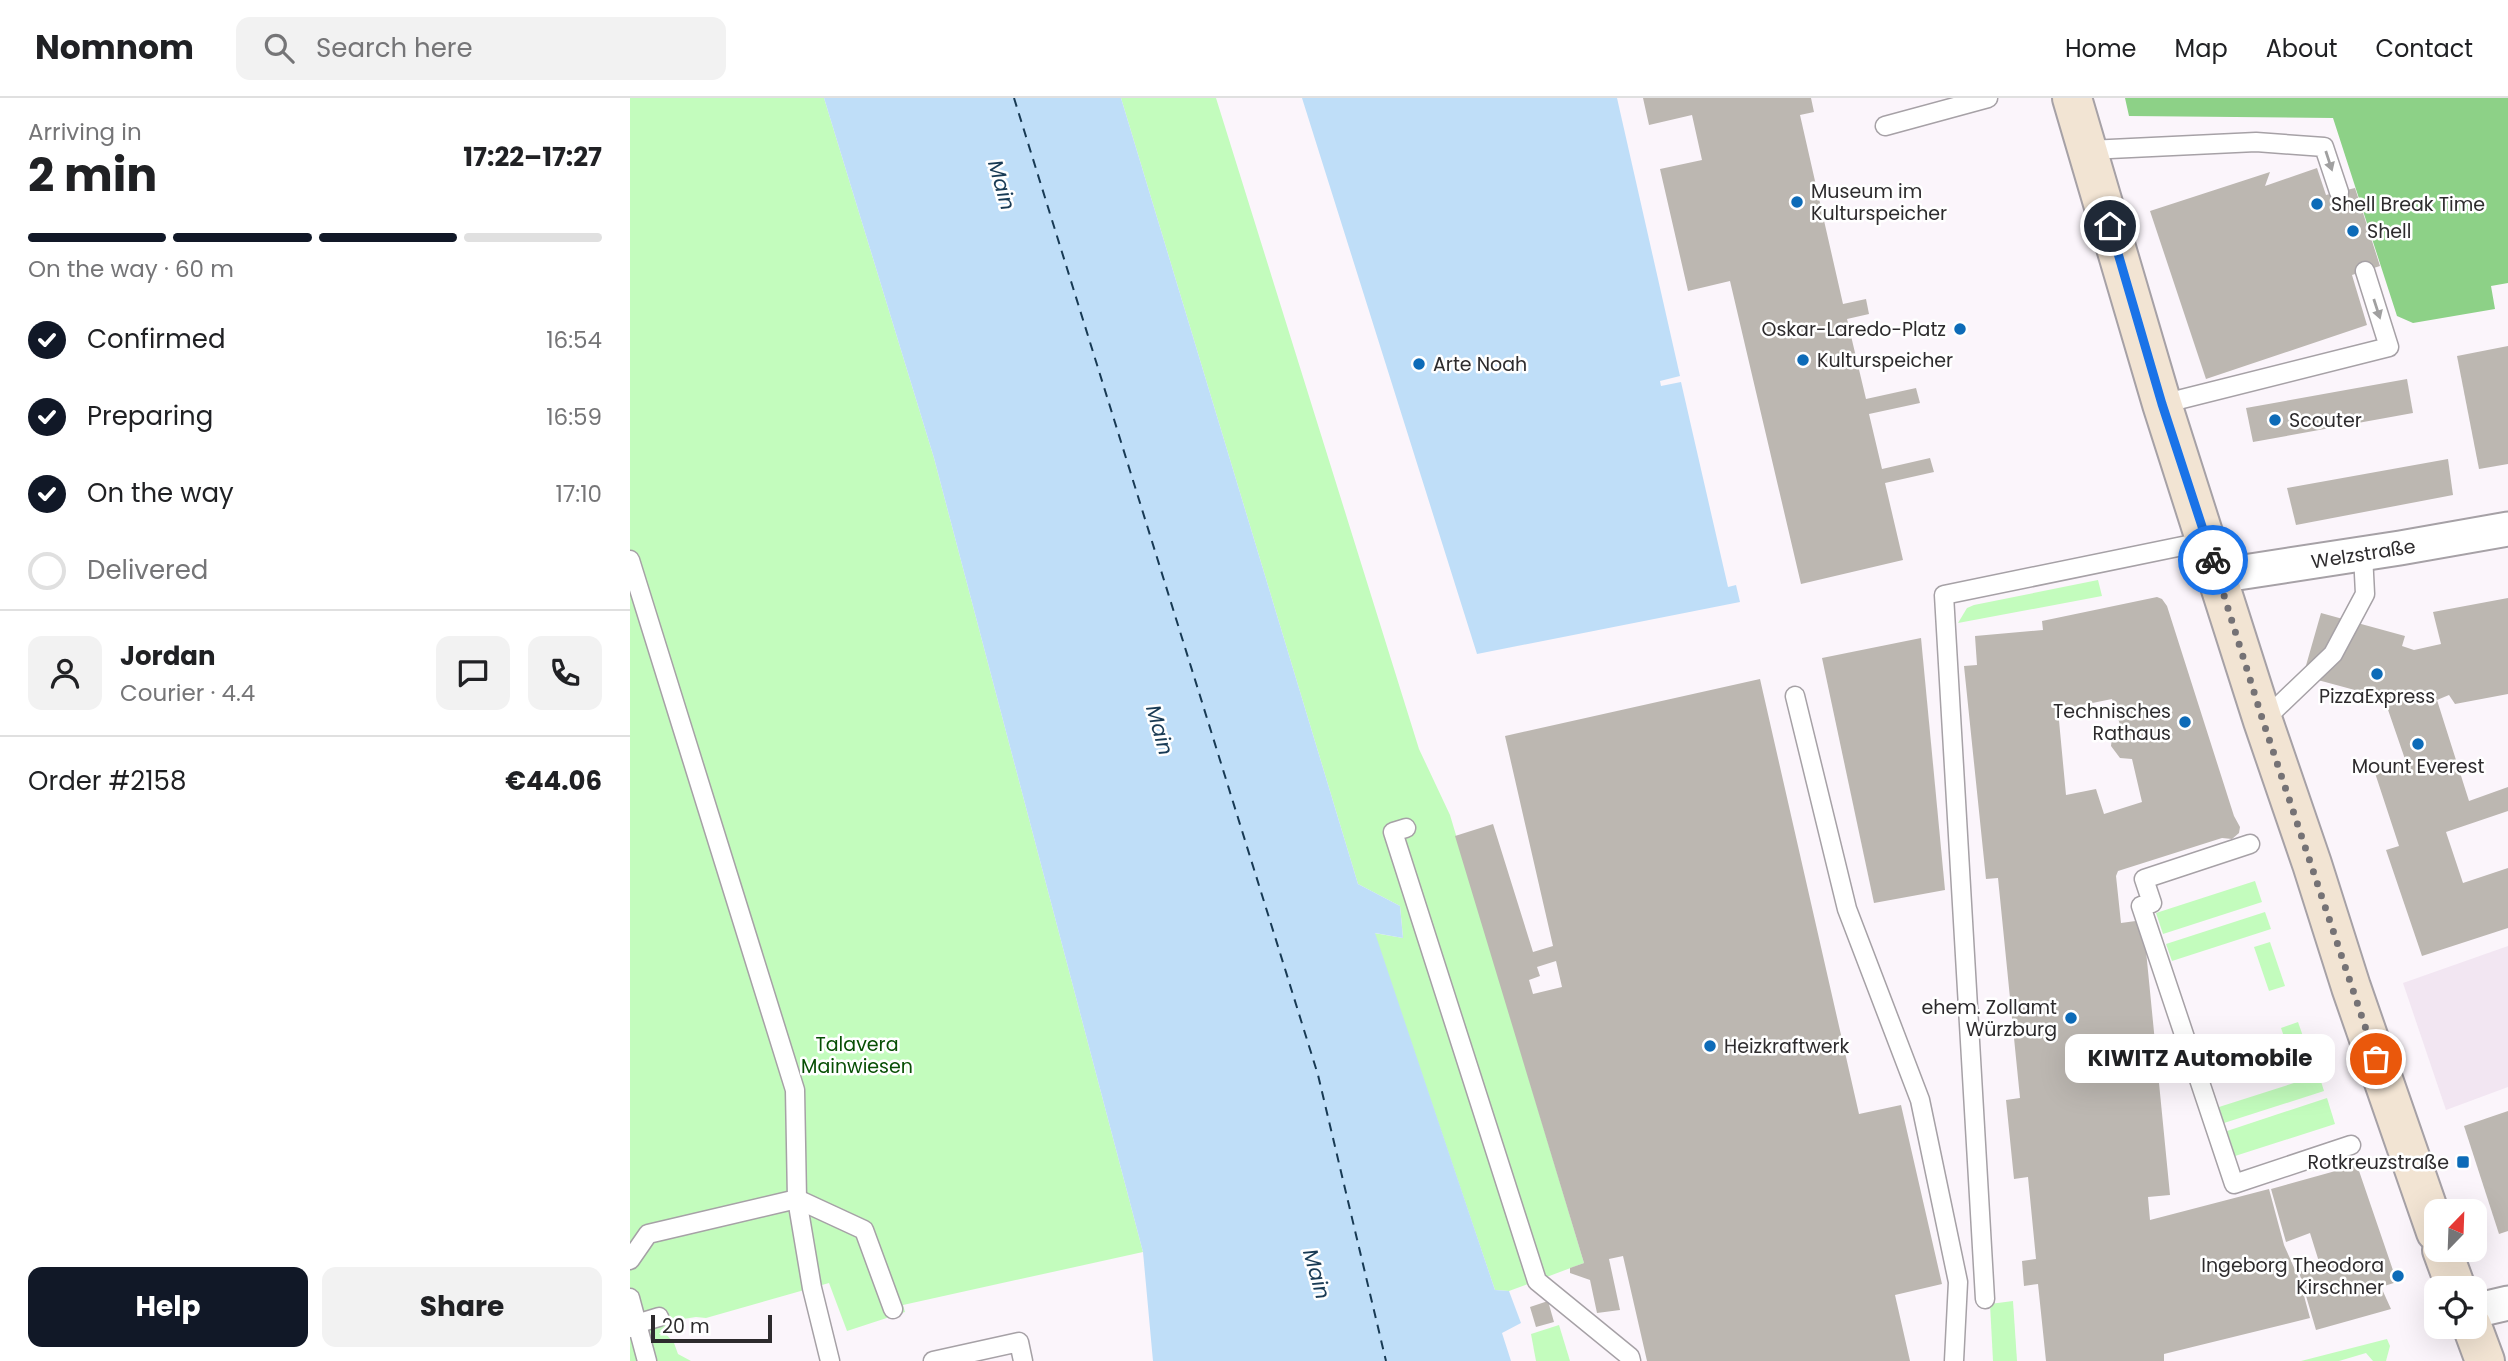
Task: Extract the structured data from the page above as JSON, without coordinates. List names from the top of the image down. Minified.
{"streets":{"street":["Welzstraße"]},"water":["Main"],"parks":["Talavera Mainwiesen"],"places":{"other":["Museum im Kulturspeicher","Shell Break Time","Shell","Oskar-Laredo-Platz","Kulturspeicher","Arte Noah","Scouter","PizzaExpress","Technisches Rathaus","Mount Everest","ehem. Zollamt Würzburg","Heizkraftwerk","KIWITZ Automobile","Ingeborg Theodora Kirschner"],"transit":["Rotkreuzstraße"]},"scale_bar":"20 m","north":"top right","page":{"header":"Nomnom","search":"Search here","nav":["Home","Map","About","Contact"],"heading":["2 min","Arriving in","17:22–17:27"],"panel":["Jordan","Courier · 4.4","Order #2158","€44.06"],"bar":"On the way · 60 m","list":[["Confirmed","16:54"],["Preparing","16:59"],["On the way","17:10"],"Delivered"],"bubble":"KIWITZ Automobile","buttons":["Help","Share"],"scale":"20 m"}}
